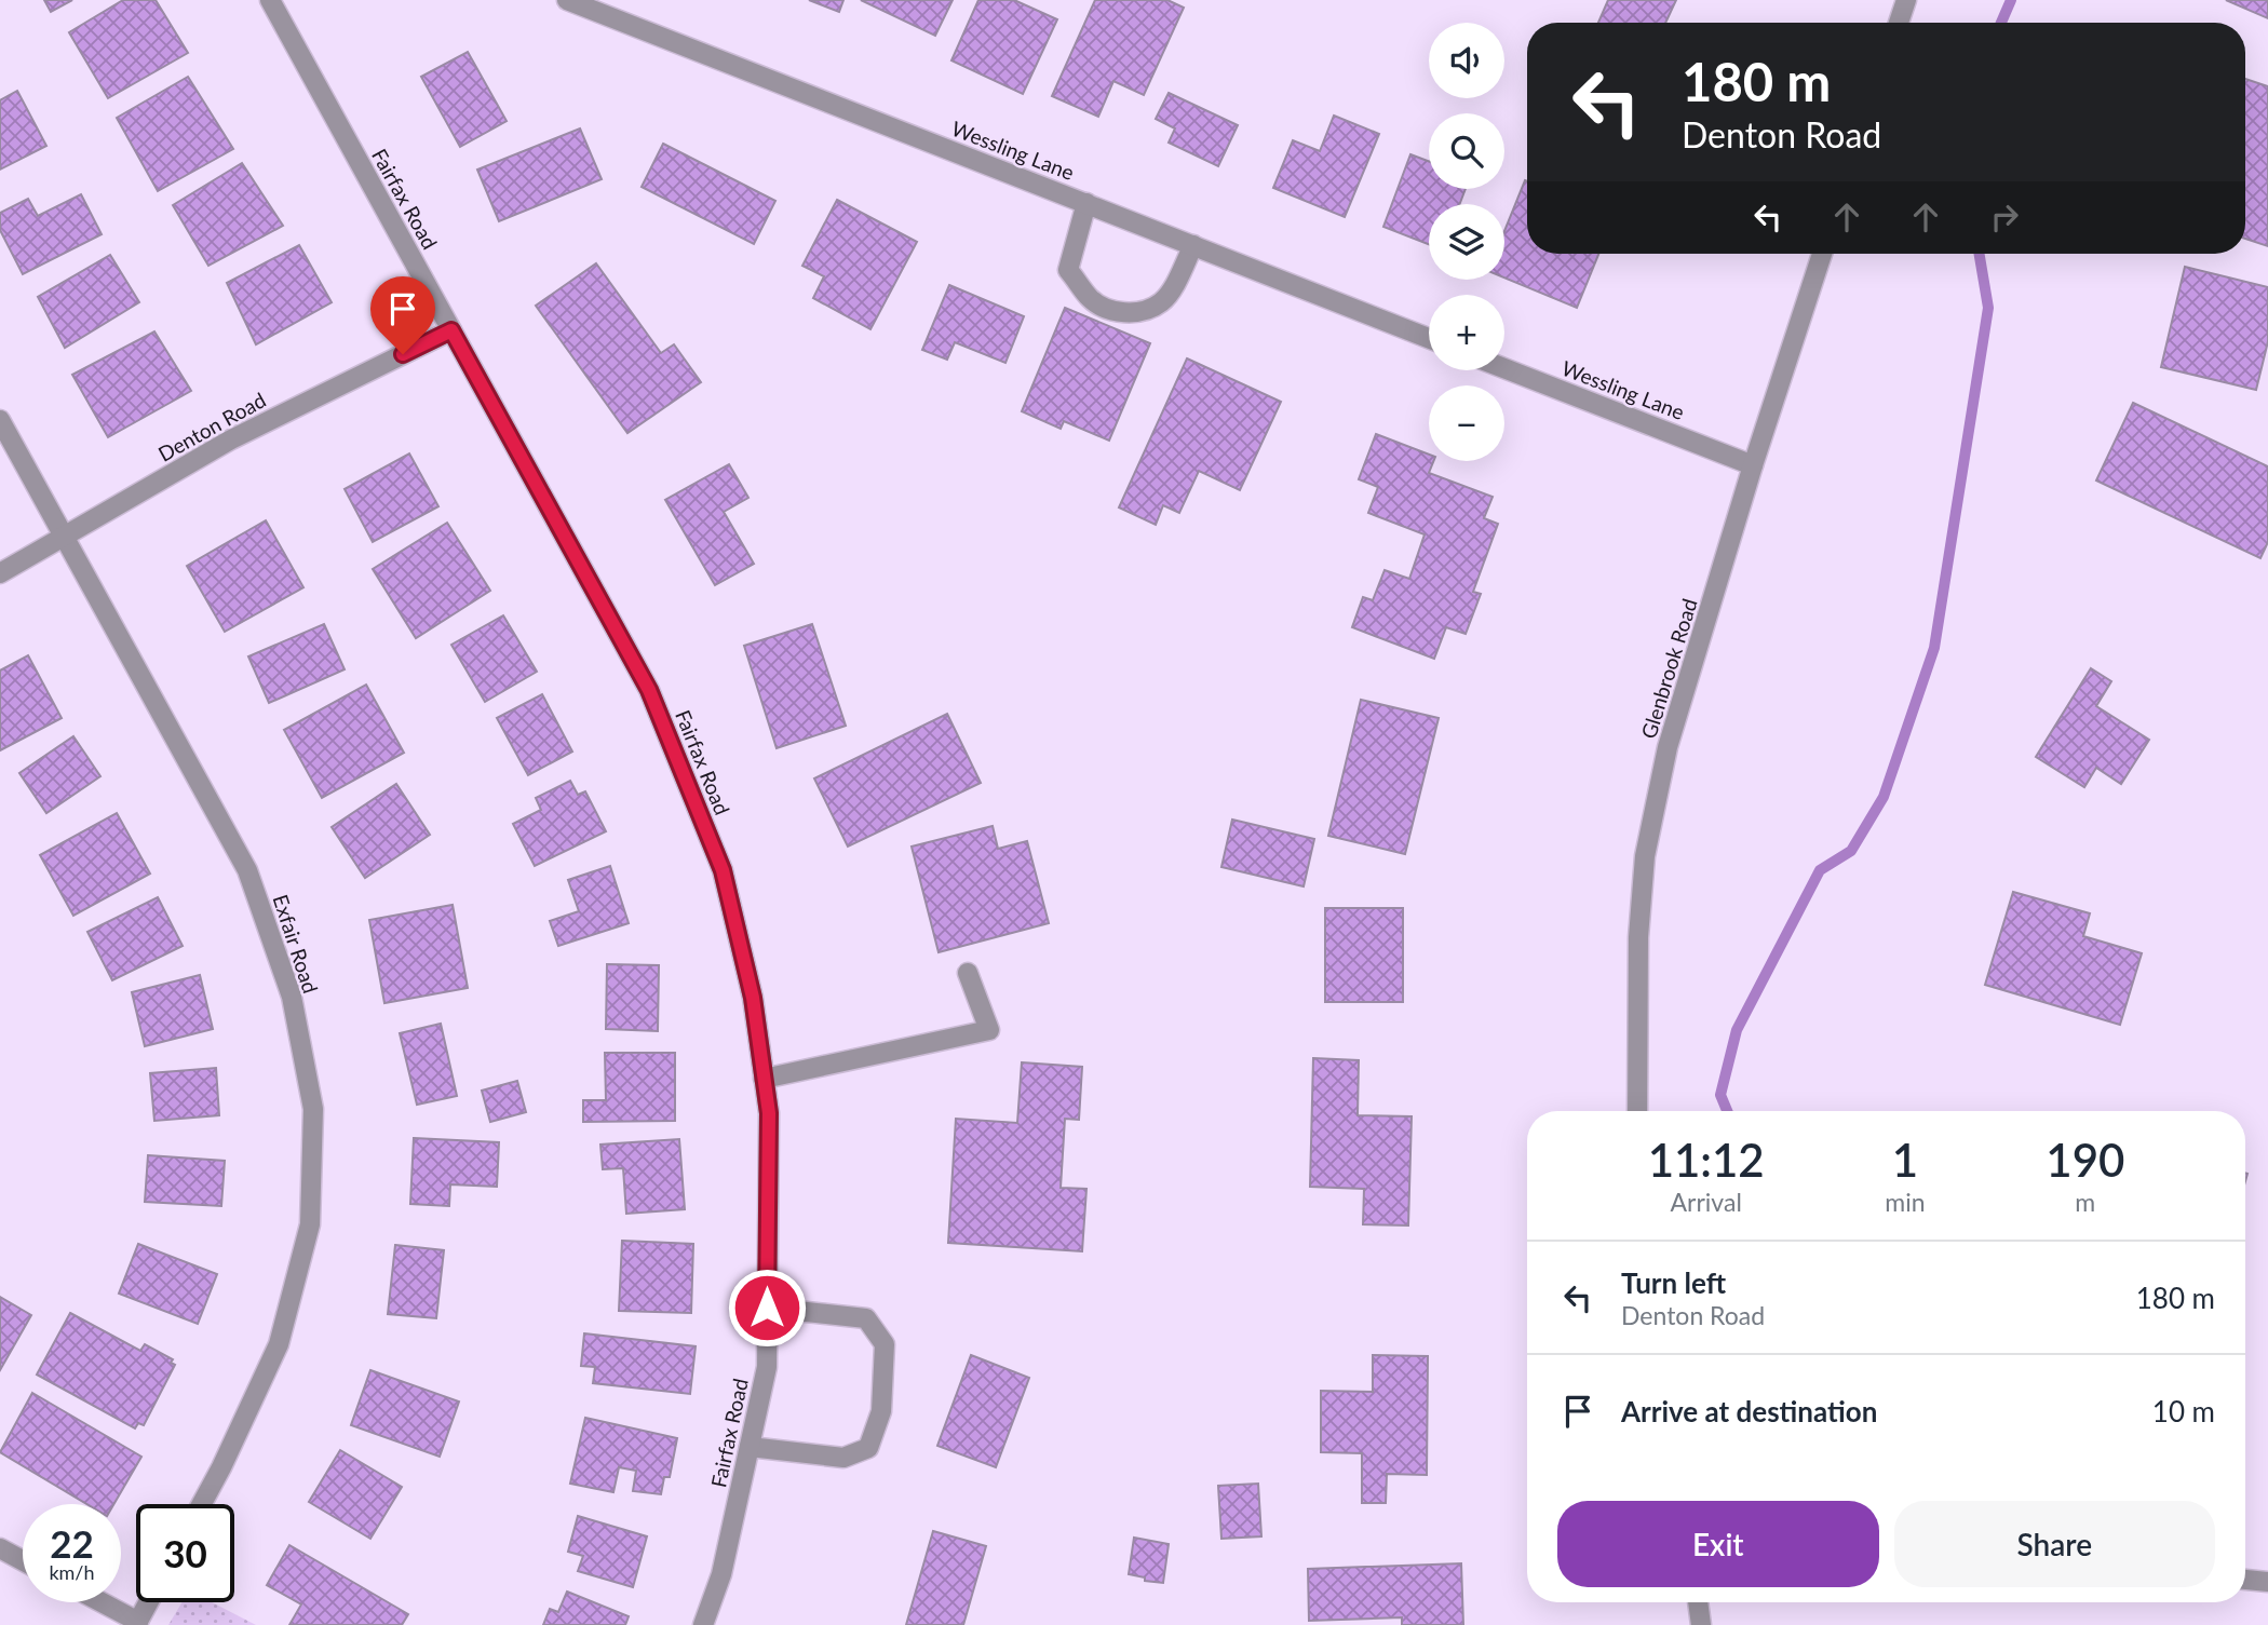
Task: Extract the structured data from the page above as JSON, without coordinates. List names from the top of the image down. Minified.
{"streets":{"street":["Wessling Lane","Fairfax Road","Denton Road","Glenbrook Road","Exfair Road"]},"crossings":[["Wessling Lane","Glenbrook Road"],["Fairfax Road","Denton Road"],["Denton Road","Exfair Road"]],"page":{"map_buttons":["+","−"],"turn":["180 m","Denton Road"],"eta":["11:12","Arrival","1","min","190","m"],"list":[{"name":"Turn left","note":"Denton Road","value":"180 m"},{"name":"Arrive at destination","value":"10 m"}],"buttons":["Exit","Share"],"speed":"22 km/h","limit":"30"}}
